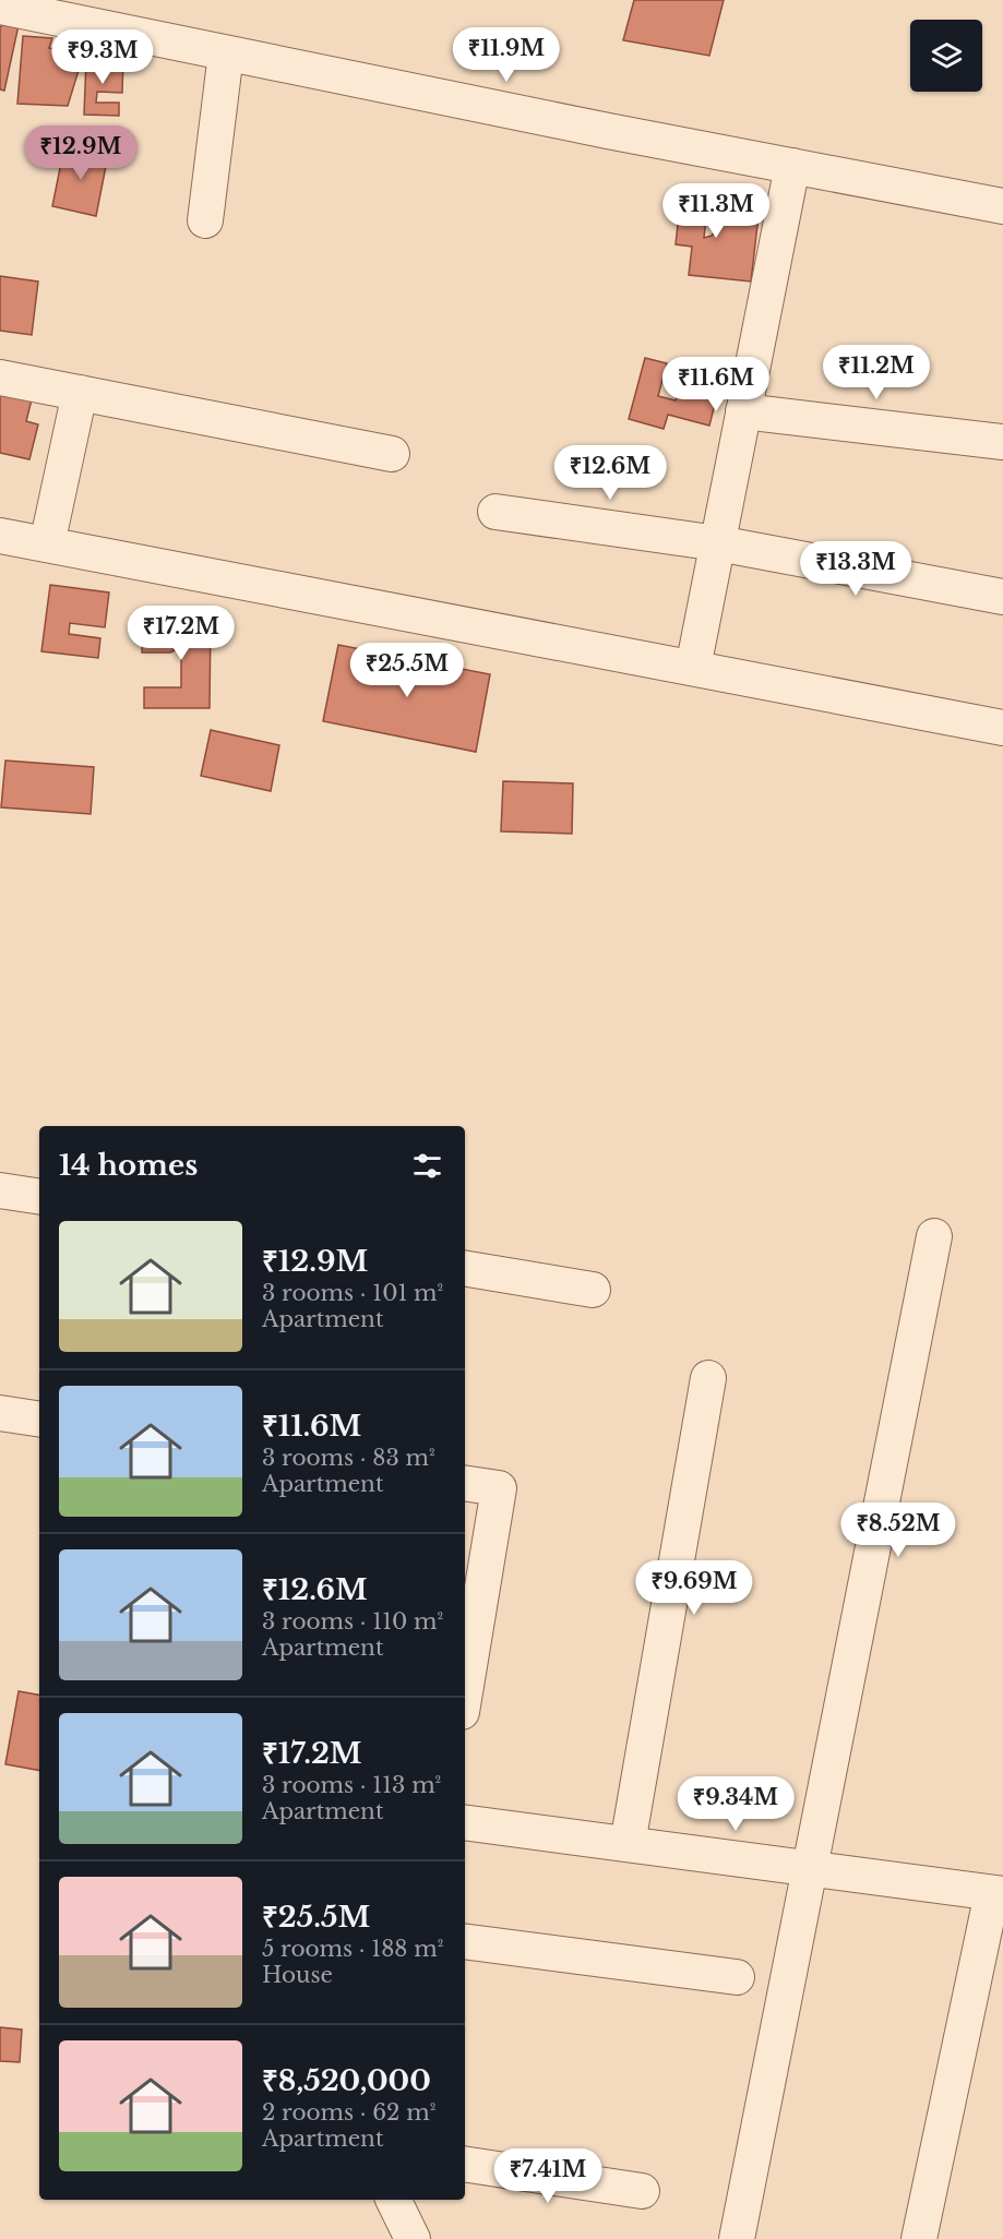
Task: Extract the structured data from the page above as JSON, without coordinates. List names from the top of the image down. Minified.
{"page":{"price":["₹11.9M","₹9.3M","₹12.9M","₹11.3M","₹11.2M","₹11.6M","₹12.6M","₹13.3M","₹17.2M","₹25.5M","₹8.52M","₹9.69M","₹9.34M","₹7.41M"],"heading":"14 homes","list":[{"name":"₹12.9M","note":"3 rooms · 101 m² · Apartment"},{"name":"₹11.6M","note":"3 rooms · 83 m² · Apartment"},{"name":"₹12.6M","note":"3 rooms · 110 m² · Apartment"},{"name":"₹17.2M","note":"3 rooms · 113 m² · Apartment"},{"name":"₹25.5M","note":"5 rooms · 188 m² · House"},{"name":"₹8,520,000","note":"2 rooms · 62 m² · Apartment"}]}}
